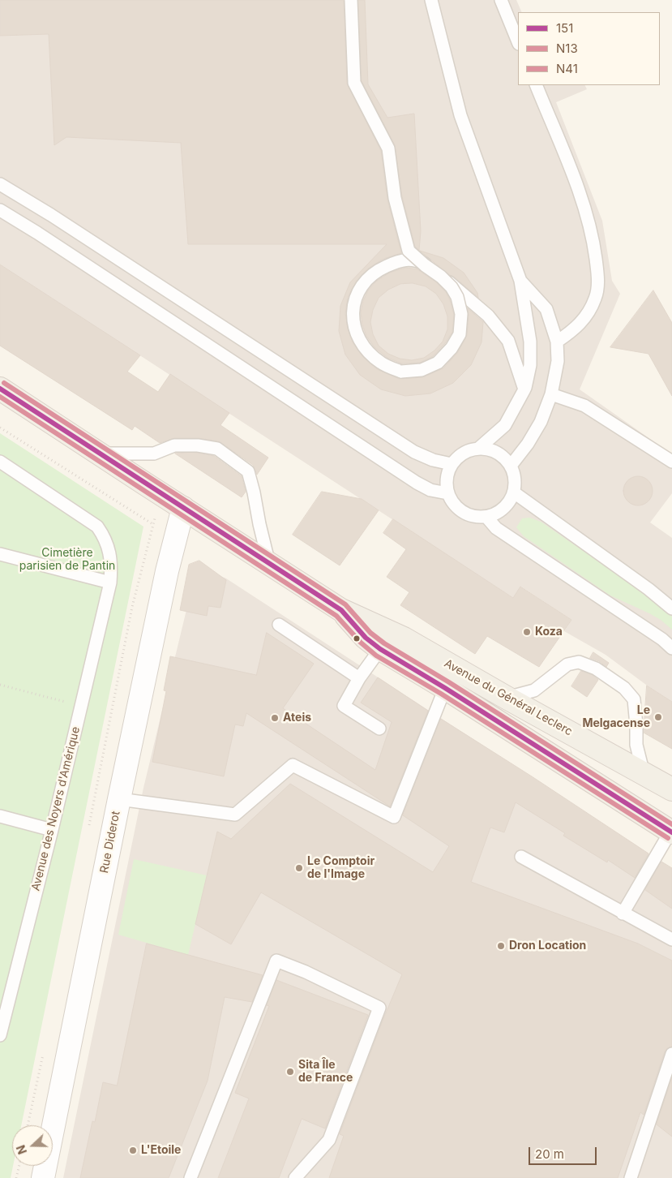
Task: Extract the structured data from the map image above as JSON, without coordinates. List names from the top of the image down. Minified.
{"streets":{"main road":["Avenue du Général Leclerc"],"street":["Rue Diderot"],"lane":["Avenue des Noyers d'Amérique"]},"crossings":[["Avenue du Général Leclerc","Rue Diderot"]],"parks":["Cimetière parisien de Pantin"],"places":["Koza","Le Melgacense","Ateis","Le Comptoir de l'Image","Dron Location","Sita Île de France","L'Etoile"],"lines":["transit line N41","transit line 151","transit line N13"],"legend":["151","N13","N41"],"scale_bar":"20 m","north":"left"}
